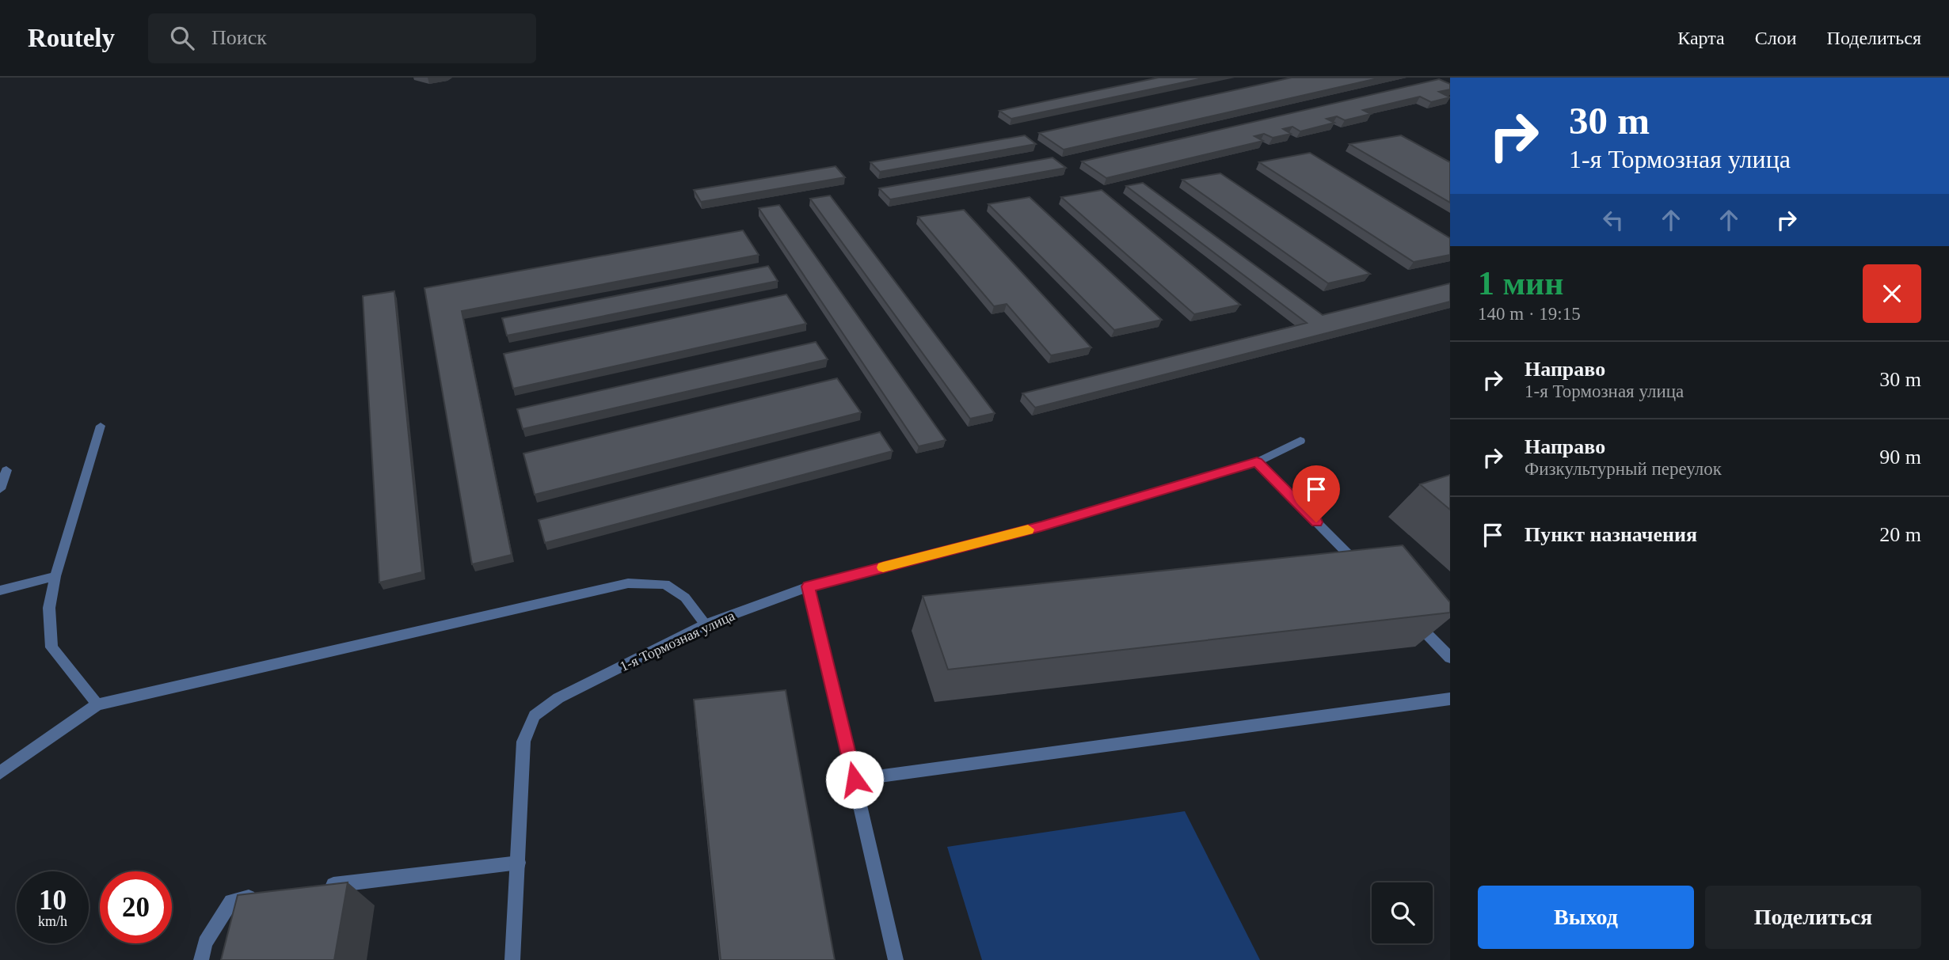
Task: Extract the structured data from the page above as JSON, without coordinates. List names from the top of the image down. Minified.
{"streets":{"street":["1-я Тормозная улица"]},"page":{"header":"Routely","search":"Поиск","nav":["Карта","Слои","Поделиться"],"turn":["30 m","1-я Тормозная улица"],"heading":["1 мин","140 m · 19:15"],"list":[{"name":"Направо","note":"1-я Тормозная улица","value":"30 m"},{"name":"Направо","note":"Физкультурный переулок","value":"90 m"},{"name":"Пункт назначения","value":"20 m"}],"speed":"10 km/h","limit":"20","buttons":["Выход","Поделиться"]}}
